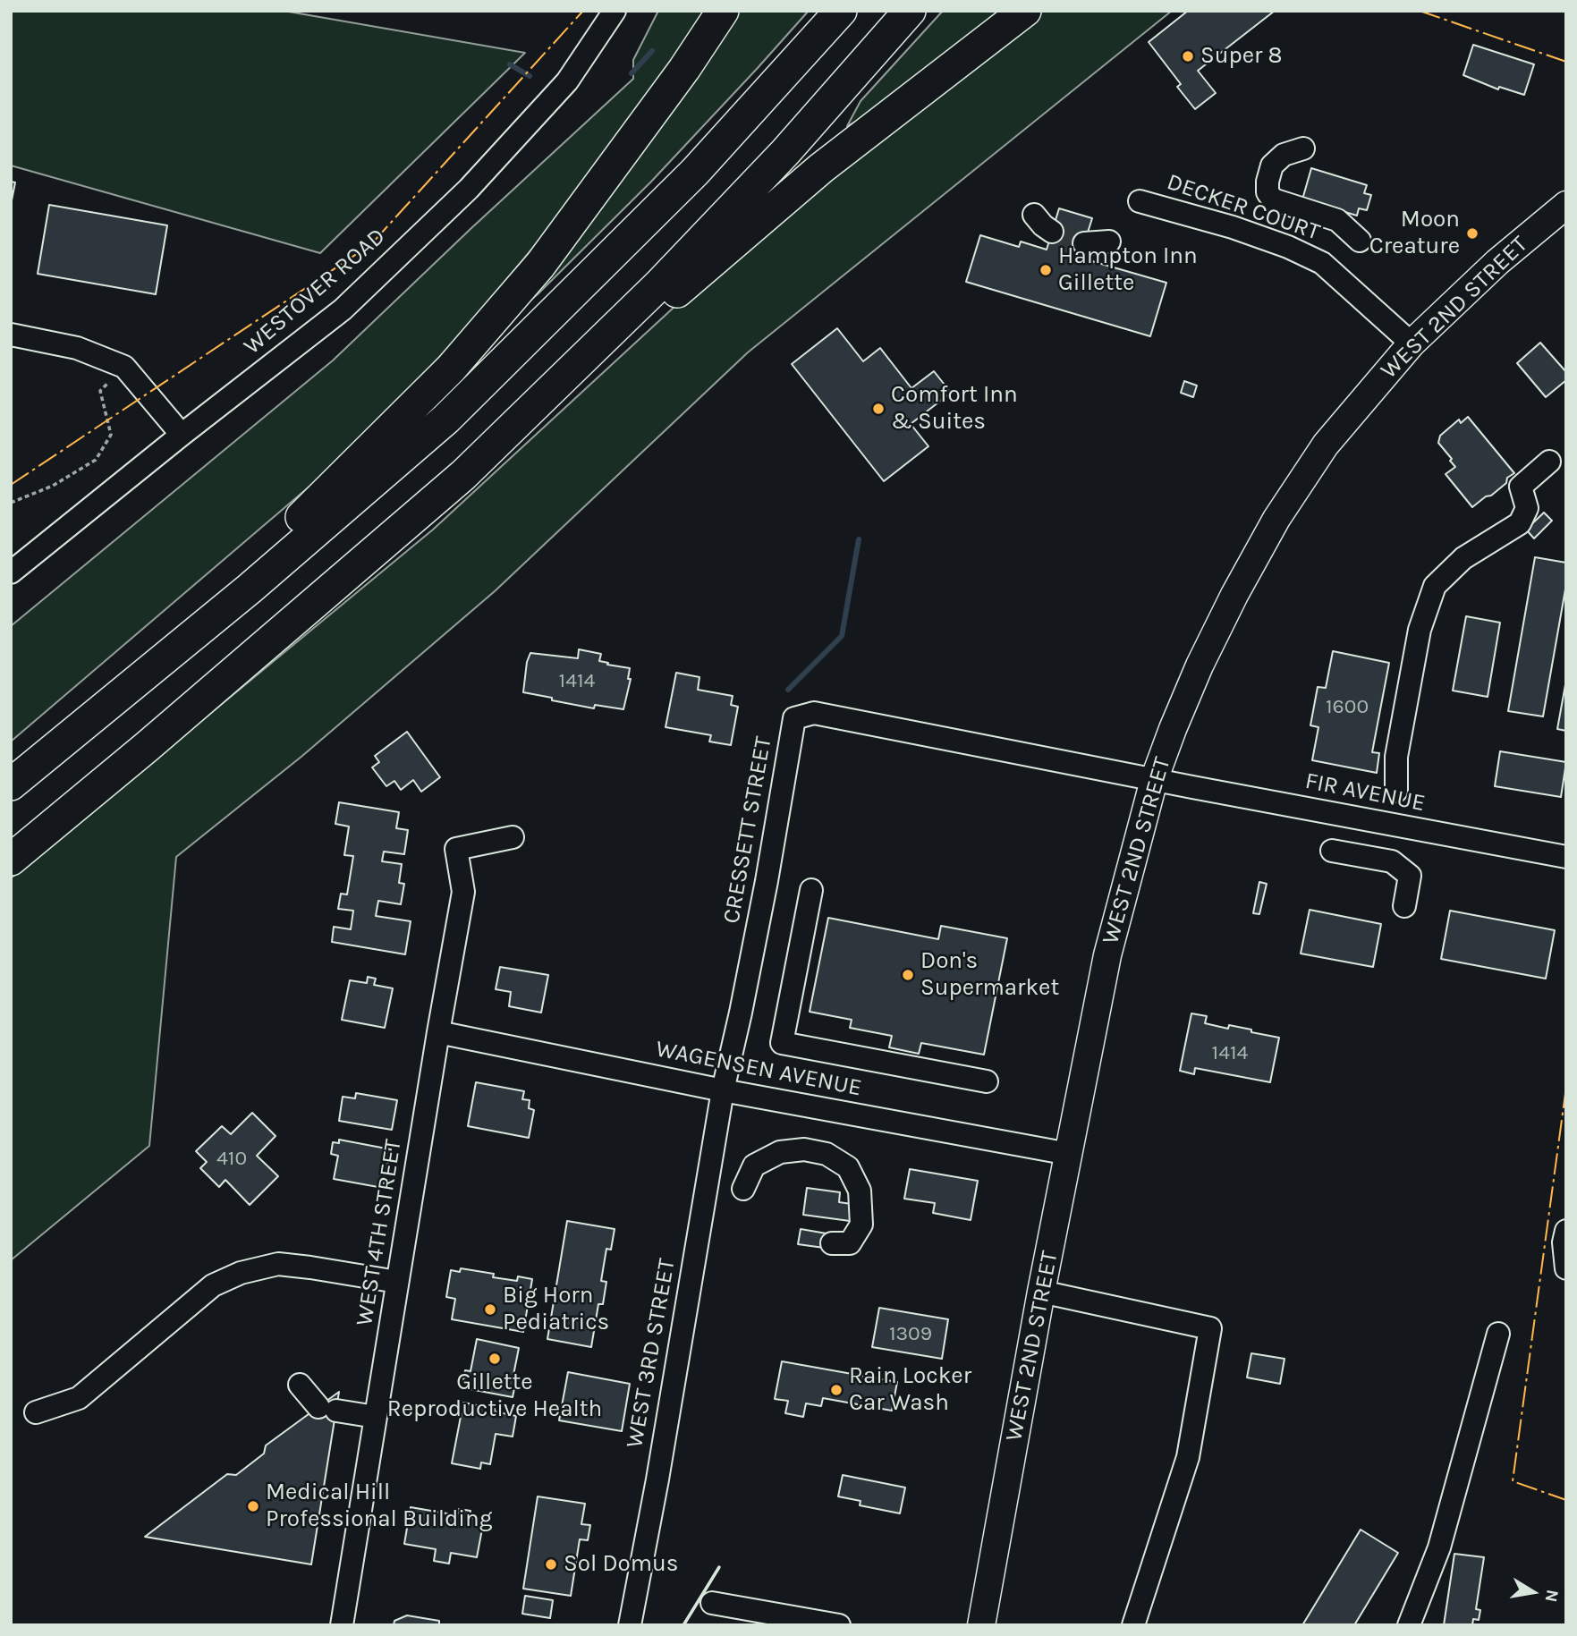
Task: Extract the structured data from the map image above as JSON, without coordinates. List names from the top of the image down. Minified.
{"streets":{"main road":["WEST 2ND STREET"],"street":["DECKER COURT","WESTOVER ROAD","FIR AVENUE","CRESSETT STREET","WAGENSEN AVENUE","WEST 4TH STREET","WEST 3RD STREET"]},"crossings":[["DECKER COURT","WEST 2ND STREET"],["WEST 2ND STREET","FIR AVENUE"],["WEST 2ND STREET","CRESSETT STREET"],["WEST 2ND STREET","WAGENSEN AVENUE"],["FIR AVENUE","CRESSETT STREET"],["CRESSETT STREET","WAGENSEN AVENUE"],["CRESSETT STREET","WEST 3RD STREET"],["WAGENSEN AVENUE","WEST 4TH STREET"],["WAGENSEN AVENUE","WEST 3RD STREET"]],"places":["Super 8","Moon Creature","Hampton Inn Gillette","Comfort Inn & Suites","Don's Supermarket","Big Horn Pediatrics","Gillette Reproductive Health","Rain Locker Car Wash","Medical Hill Professional Building","Sol Domus"],"house_numbers":["1414","1600","1414","410","1309"],"north":"right"}
